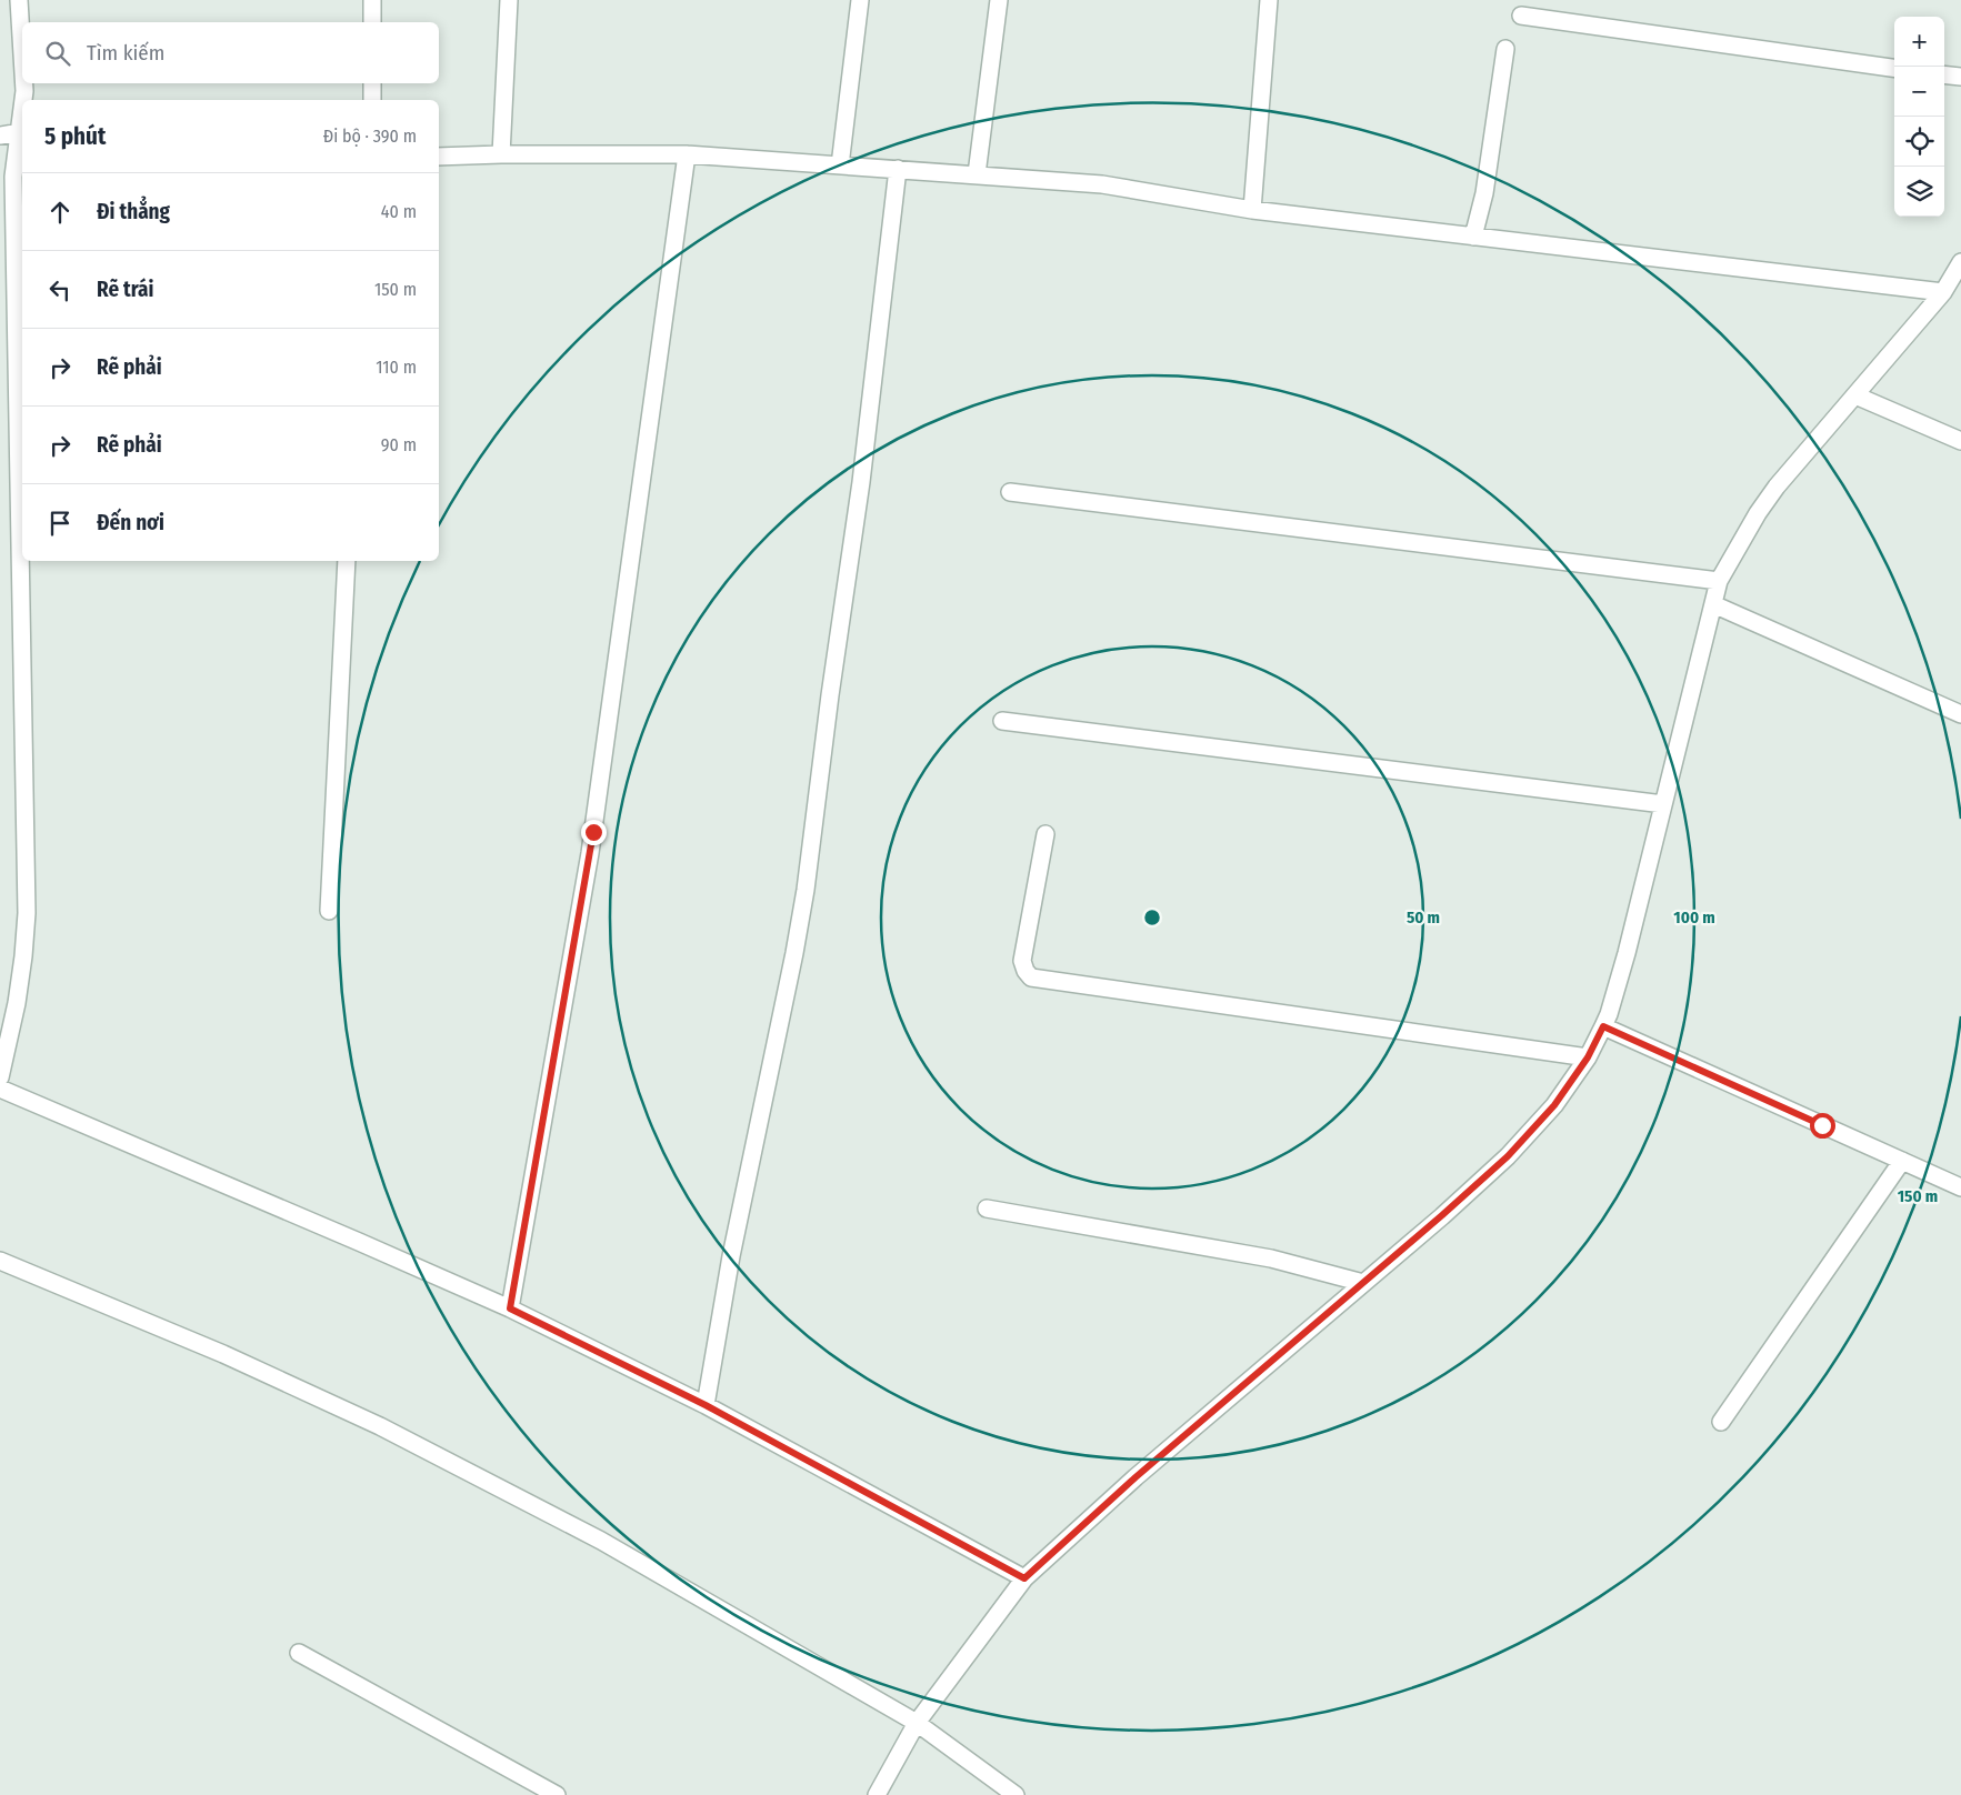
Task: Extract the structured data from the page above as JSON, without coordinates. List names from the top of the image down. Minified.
{"page":{"map_buttons":["+","−"],"search":"Tìm kiếm","heading":["5 phút","Đi bộ · 390 m"],"list":[["Đi thẳng","40 m"],["Rẽ trái","150 m"],["Rẽ phải","110 m"],["Rẽ phải","90 m"],"Đến nơi"]},"rings":["50 m","100 m","150 m"]}
